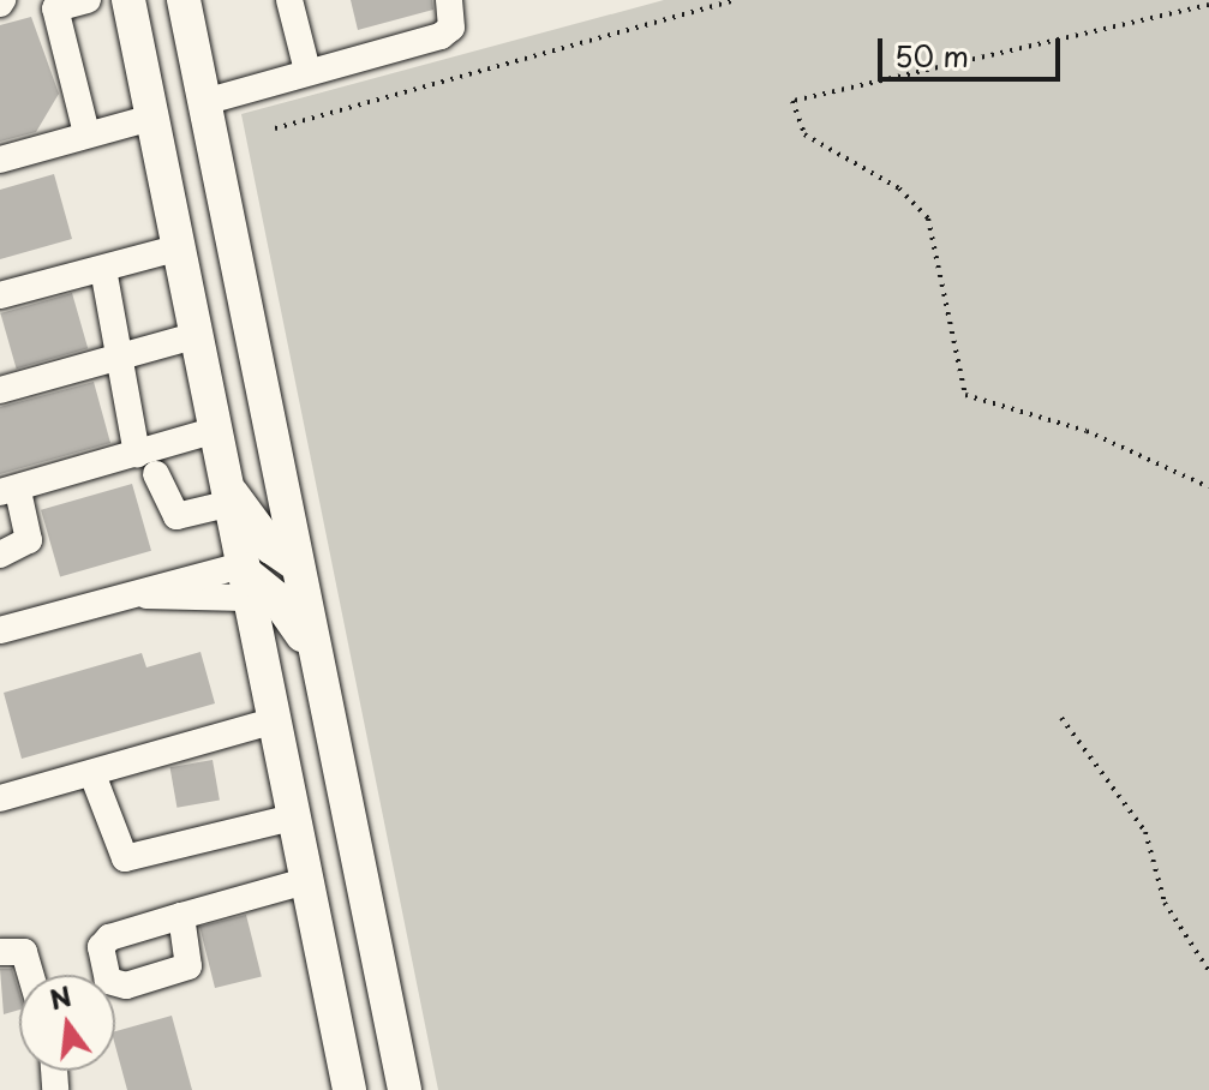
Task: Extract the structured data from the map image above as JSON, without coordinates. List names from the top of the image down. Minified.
{"scale_bar":"50 m","north":"top"}
